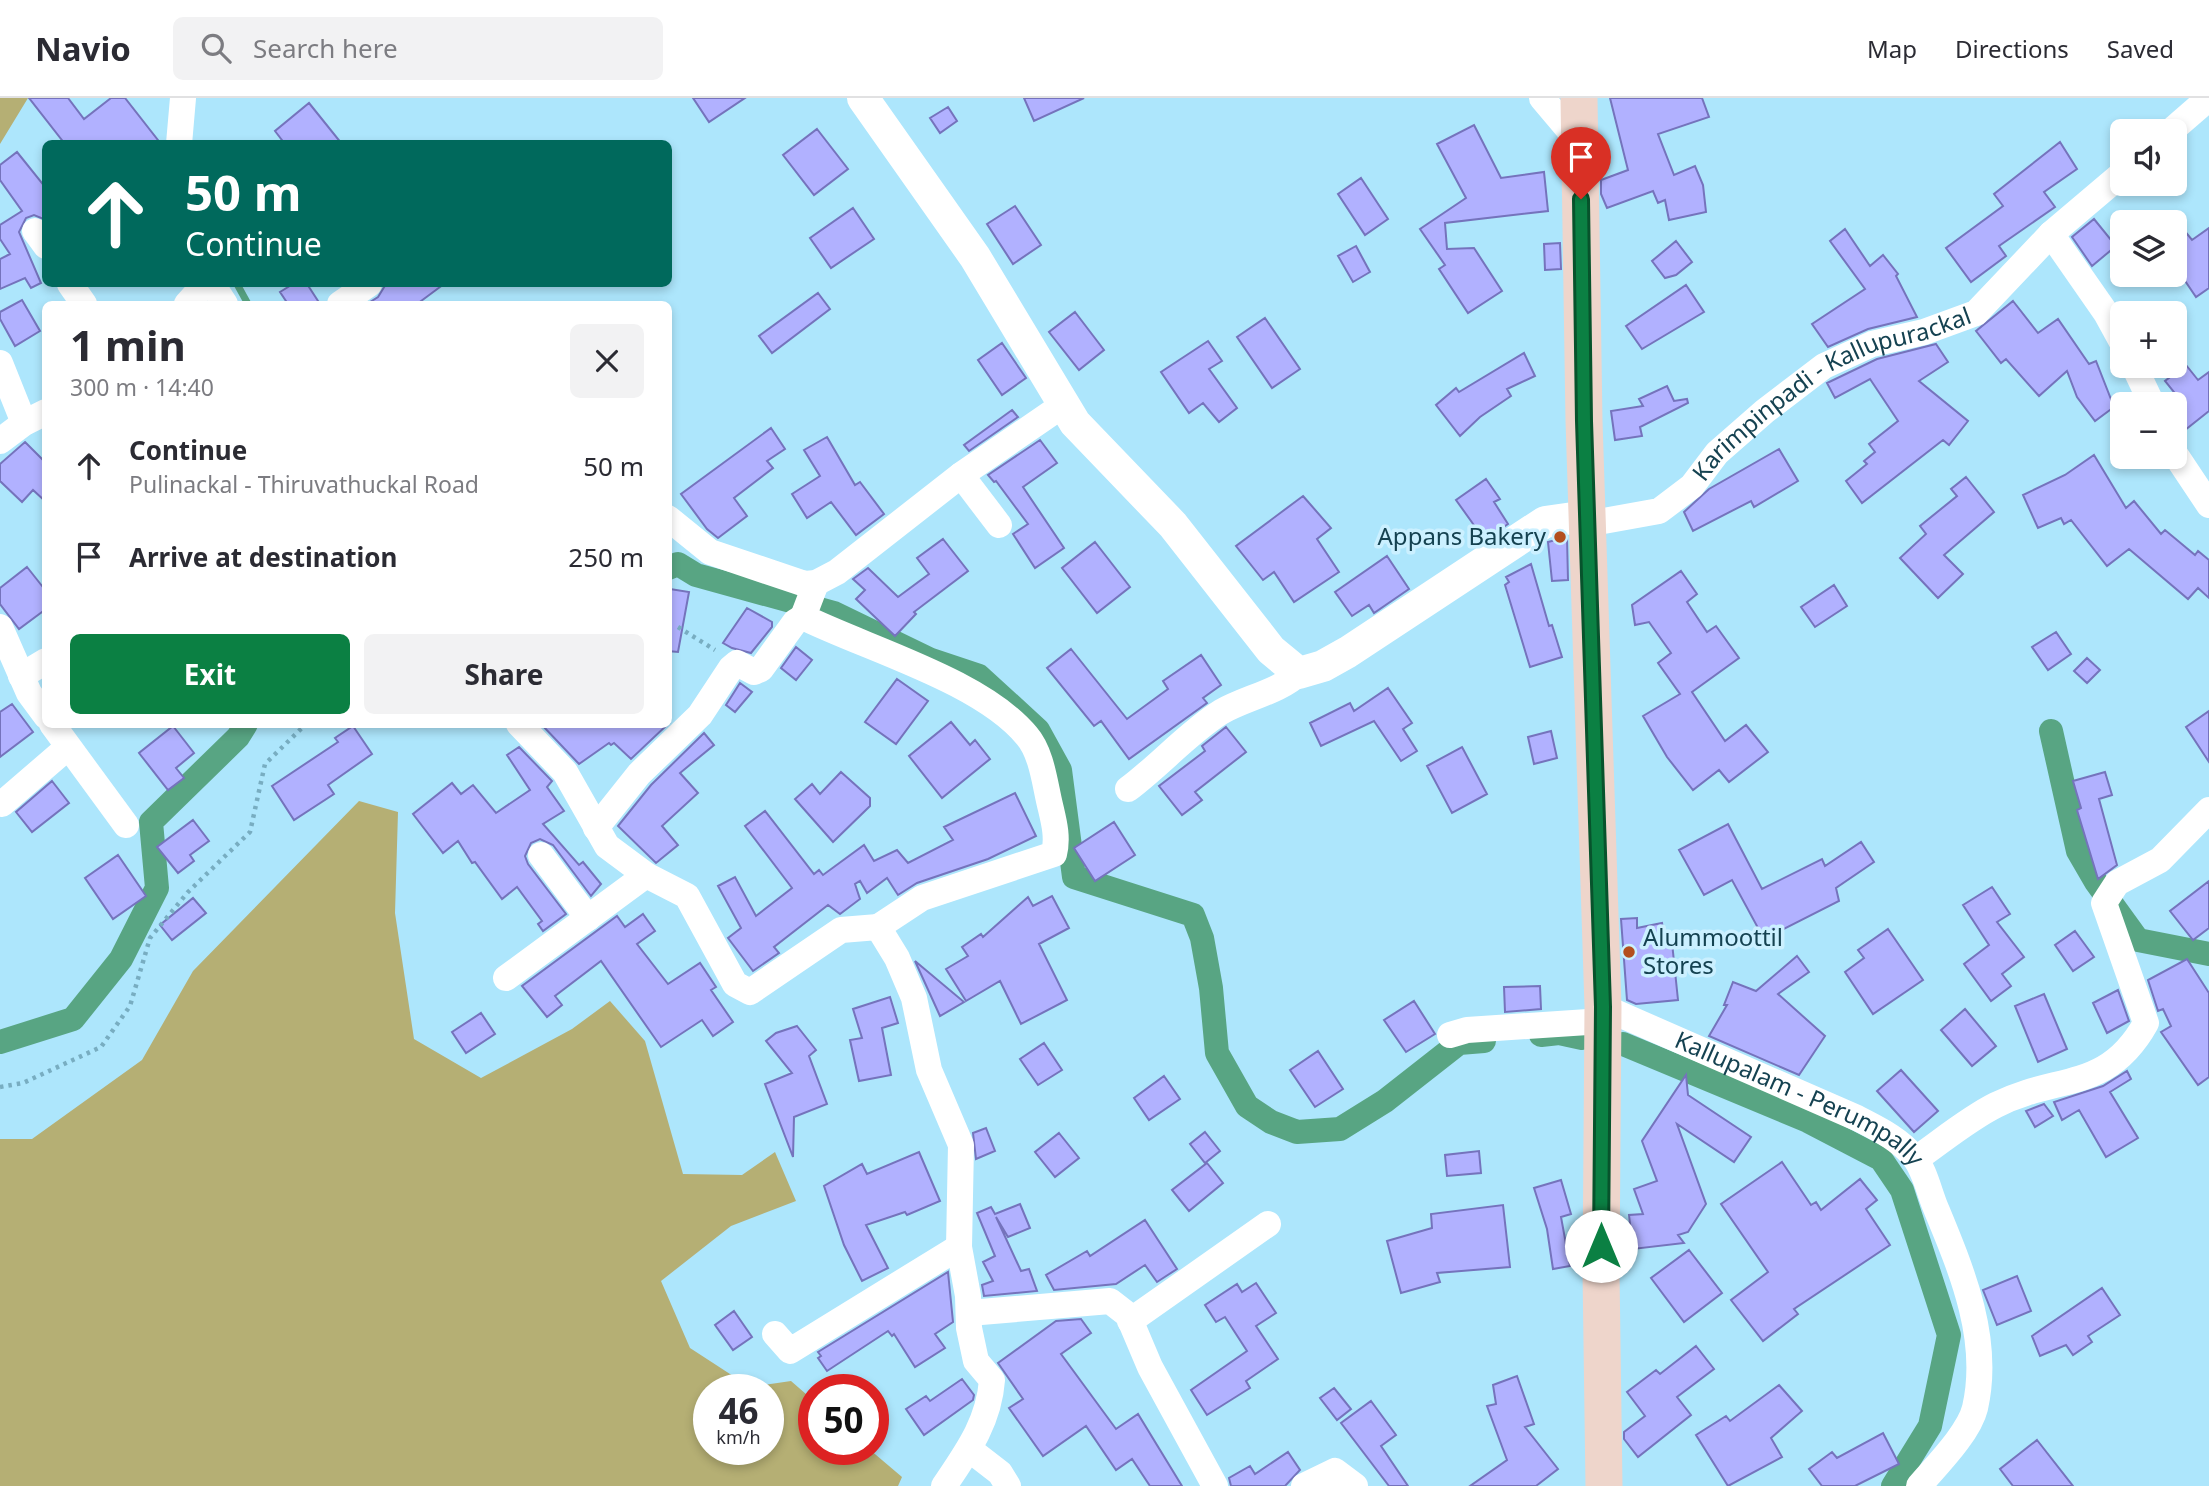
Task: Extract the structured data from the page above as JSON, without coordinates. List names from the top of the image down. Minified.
{"streets":{"street":["Karimpinpadi - Kallupurackal","Kallupalam - Perumpally"]},"places":["Appans Bakery","Alummoottil Stores"],"page":{"header":"Navio","search":"Search here","nav":["Map","Directions","Saved"],"map_buttons":["+","−"],"turn":["50 m","Continue"],"heading":["1 min","300 m · 14:40"],"list":[{"name":"Continue","note":"Pulinackal - Thiruvathuckal Road","value":"50 m"},{"name":"Arrive at destination","value":"250 m"}],"buttons":["Exit","Share"],"speed":"46 km/h","limit":"50"}}
